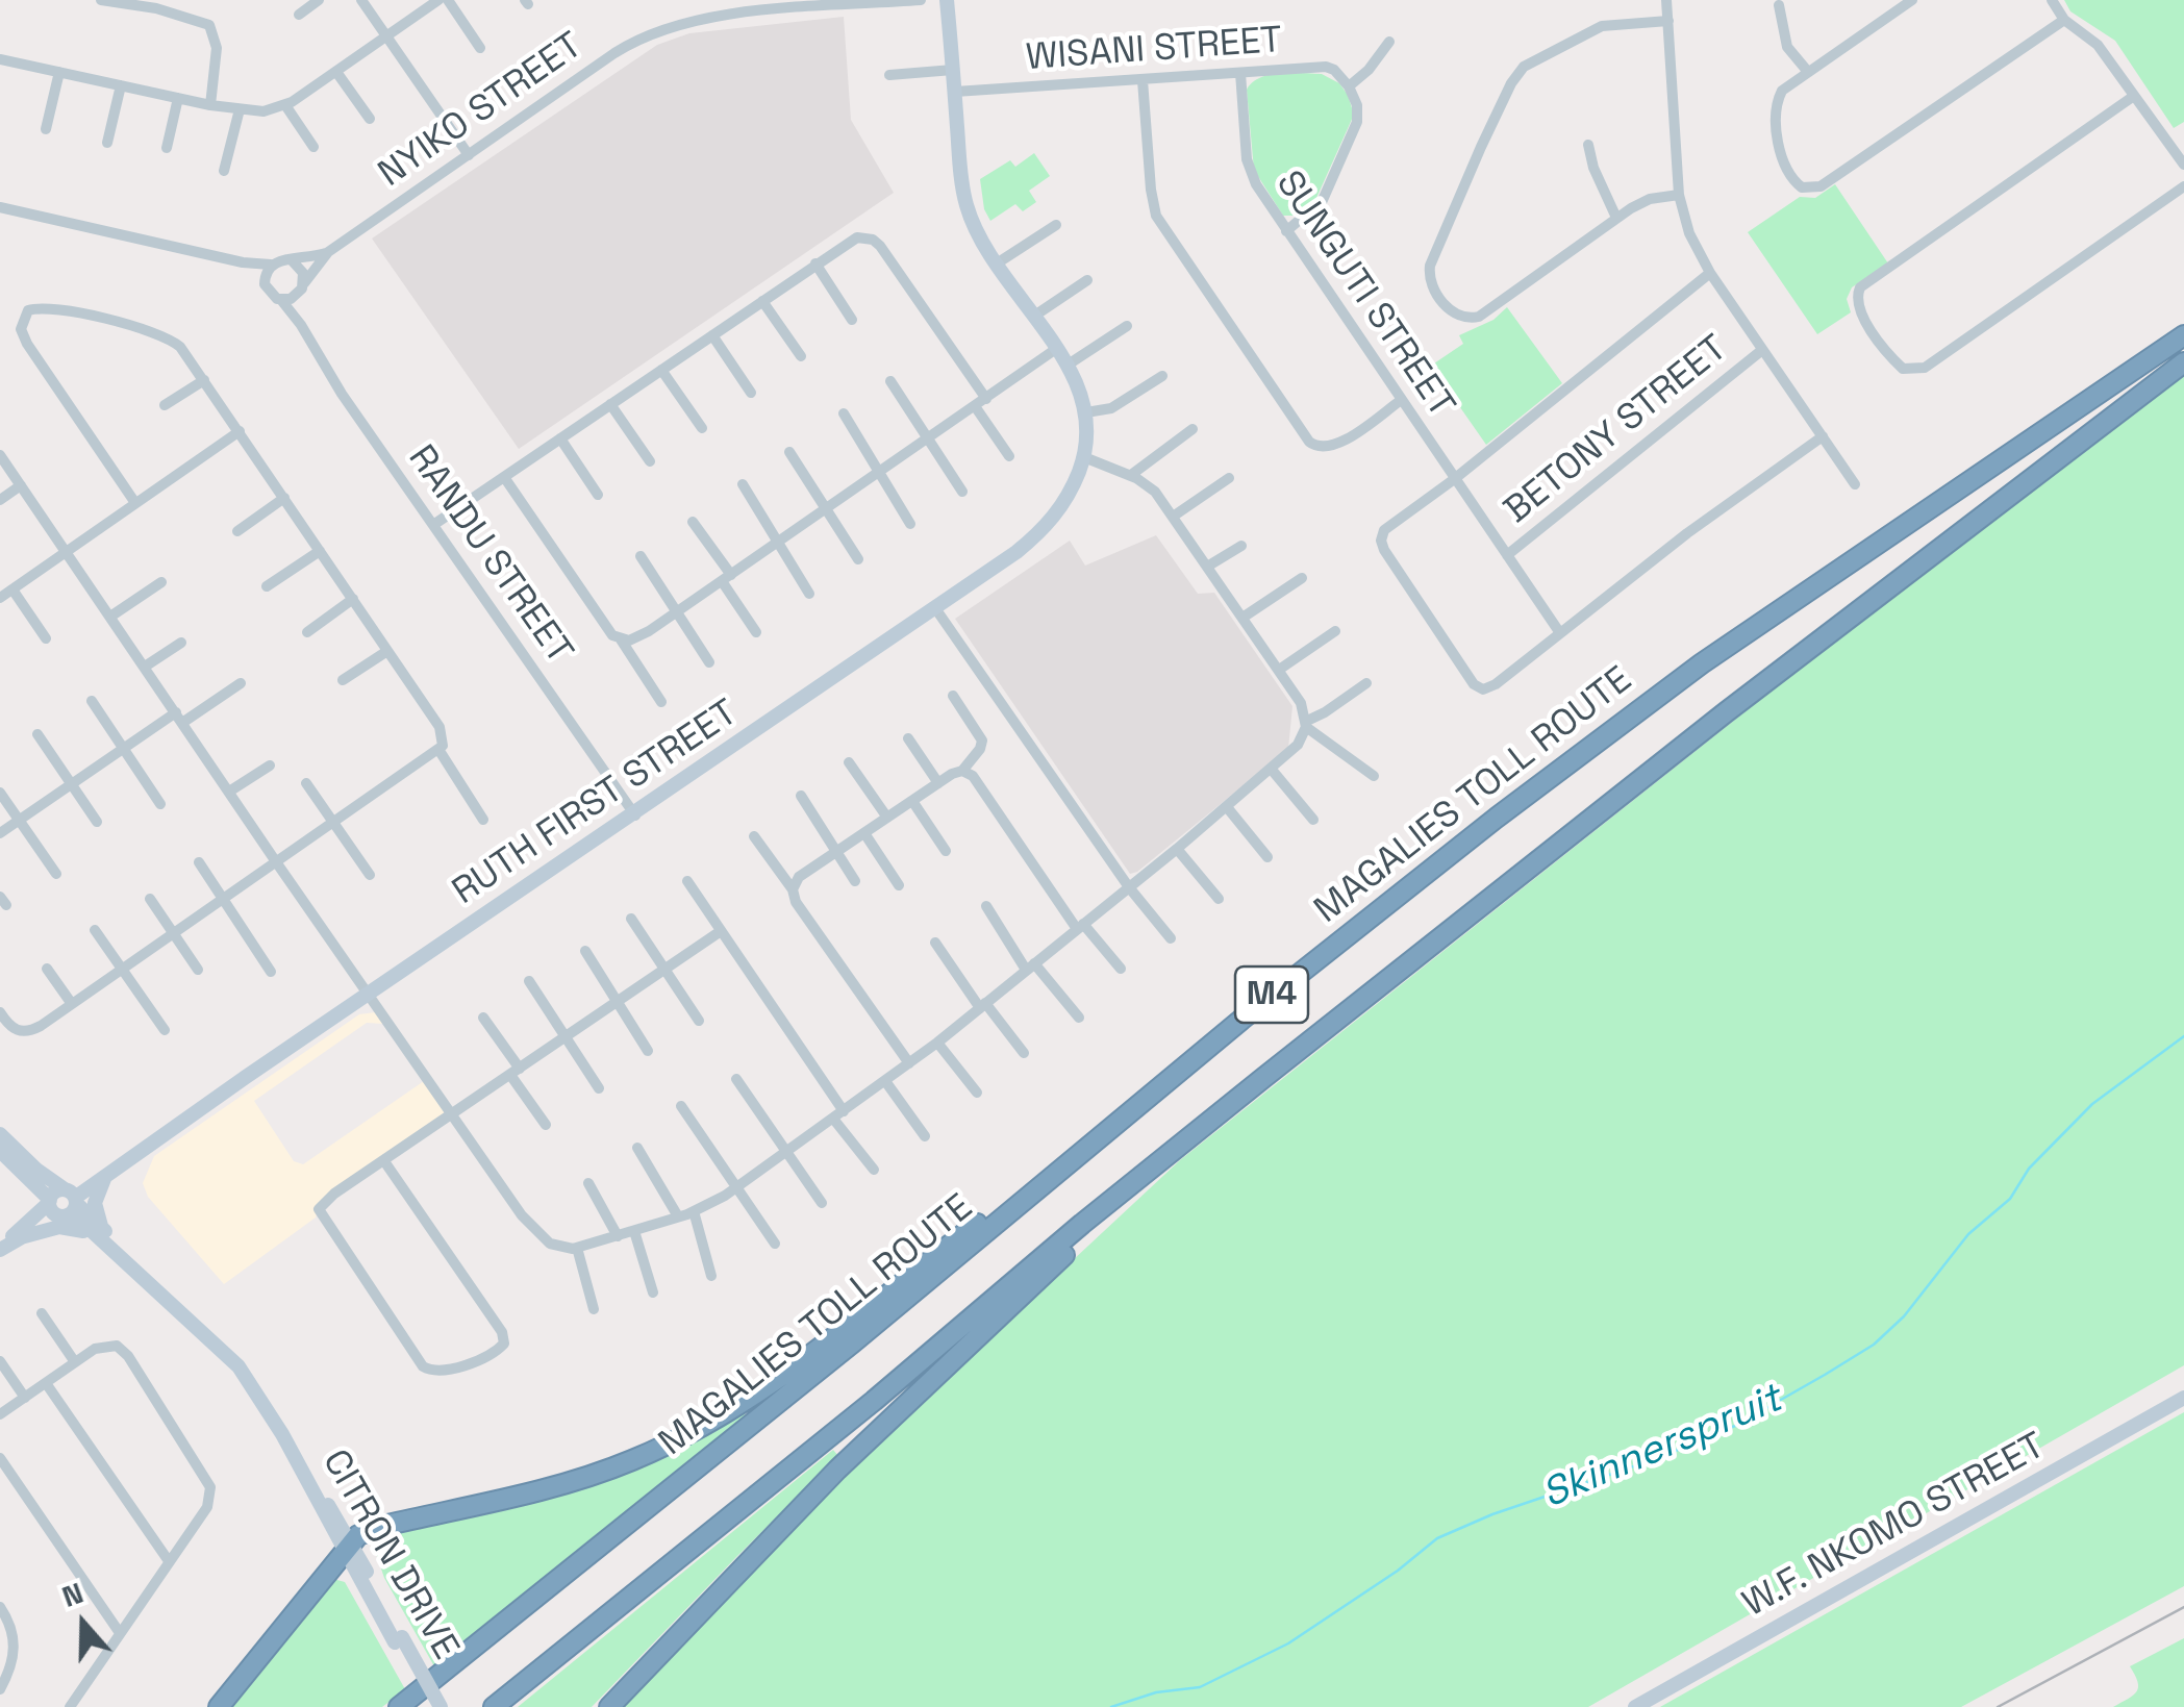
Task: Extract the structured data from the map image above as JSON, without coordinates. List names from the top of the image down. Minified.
{"streets":{"highway":["MAGALIES TOLL ROUTE","M4"],"street":["WISANI STREET","NYIKO STREET","SUNGUTI STREET","BETONY STREET","RANDU STREET","RUTH FIRST STREET","W.F. NKOMO STREET","CITRON DRIVE"]},"crossings":[["WISANI STREET","SUNGUTI STREET"],["WISANI STREET","RUTH FIRST STREET"],["NYIKO STREET","RANDU STREET"],["SUNGUTI STREET","BETONY STREET"],["RANDU STREET","RUTH FIRST STREET"],["RUTH FIRST STREET","CITRON DRIVE"]],"water":["Skinnerspruit"],"north":"top"}
